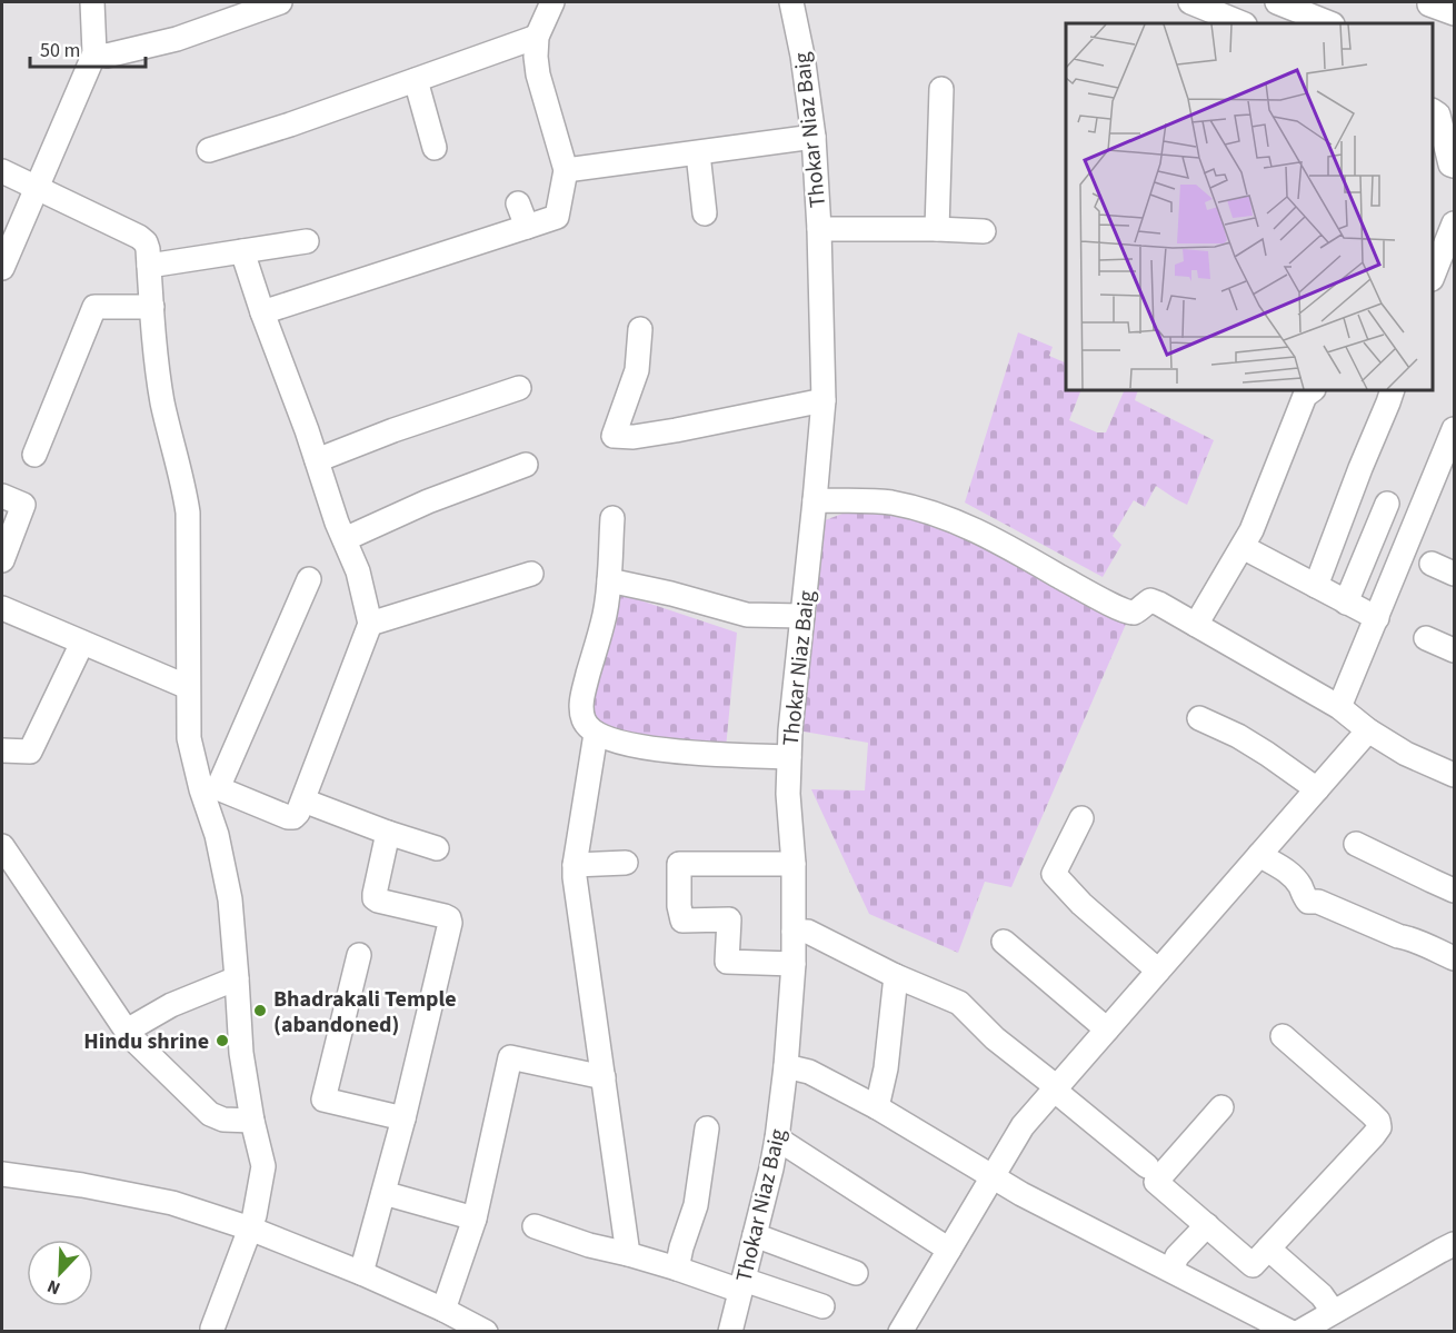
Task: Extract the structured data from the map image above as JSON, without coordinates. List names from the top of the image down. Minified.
{"streets":{"street":["Thokar Niaz Baig"]},"places":["Bhadrakali Temple (abandoned)","Hindu shrine"],"scale_bar":"50 m","north":"bottom left"}
